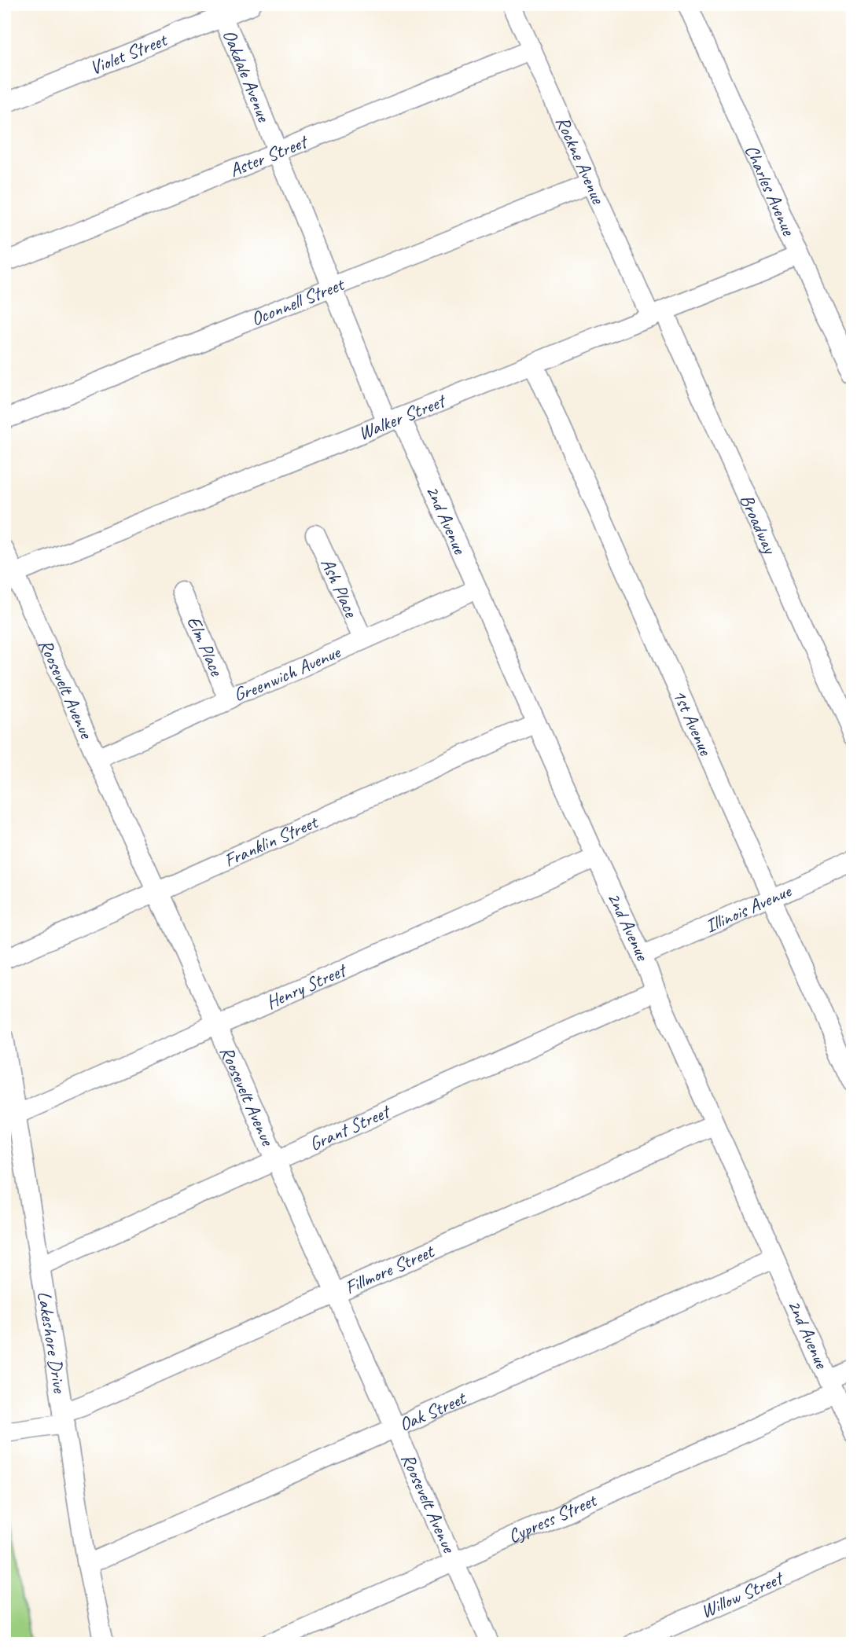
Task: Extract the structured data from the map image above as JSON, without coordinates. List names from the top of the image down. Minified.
{"streets":{"street":["Violet Street","Oakdale Avenue","Aster Street","Rockne Avenue","Charles Avenue","Oconnell Street","Walker Street","2nd Avenue","Broadway","Ash Place","Elm Place","Greenwich Avenue","Roosevelt Avenue","1st Avenue","Franklin Street","Illinois Avenue","Henry Street","Grant Street","Fillmore Street","Lakeshore Drive","Oak Street","Cypress Street","Willow Street"]},"crossings":[["Violet Street","Oakdale Avenue"],["Oakdale Avenue","Aster Street"],["Oakdale Avenue","Oconnell Street"],["Oakdale Avenue","Walker Street"],["Oakdale Avenue","2nd Avenue"],["Aster Street","Rockne Avenue"],["Rockne Avenue","Oconnell Street"],["Rockne Avenue","Walker Street"],["Rockne Avenue","Broadway"],["Charles Avenue","Walker Street"],["Walker Street","2nd Avenue"],["Walker Street","Broadway"],["Walker Street","Roosevelt Avenue"],["Walker Street","1st Avenue"],["2nd Avenue","Greenwich Avenue"],["2nd Avenue","Franklin Street"],["2nd Avenue","Illinois Avenue"],["2nd Avenue","Henry Street"],["2nd Avenue","Grant Street"],["2nd Avenue","Fillmore Street"],["2nd Avenue","Oak Street"],["2nd Avenue","Cypress Street"],["Ash Place","Greenwich Avenue"],["Elm Place","Greenwich Avenue"],["Greenwich Avenue","Roosevelt Avenue"],["Roosevelt Avenue","Franklin Street"],["Roosevelt Avenue","Henry Street"],["Roosevelt Avenue","Grant Street"],["Roosevelt Avenue","Fillmore Street"],["Roosevelt Avenue","Oak Street"],["Roosevelt Avenue","Cypress Street"],["1st Avenue","Illinois Avenue"],["Henry Street","Lakeshore Drive"],["Grant Street","Lakeshore Drive"],["Fillmore Street","Lakeshore Drive"],["Lakeshore Drive","Oak Street"]]}
